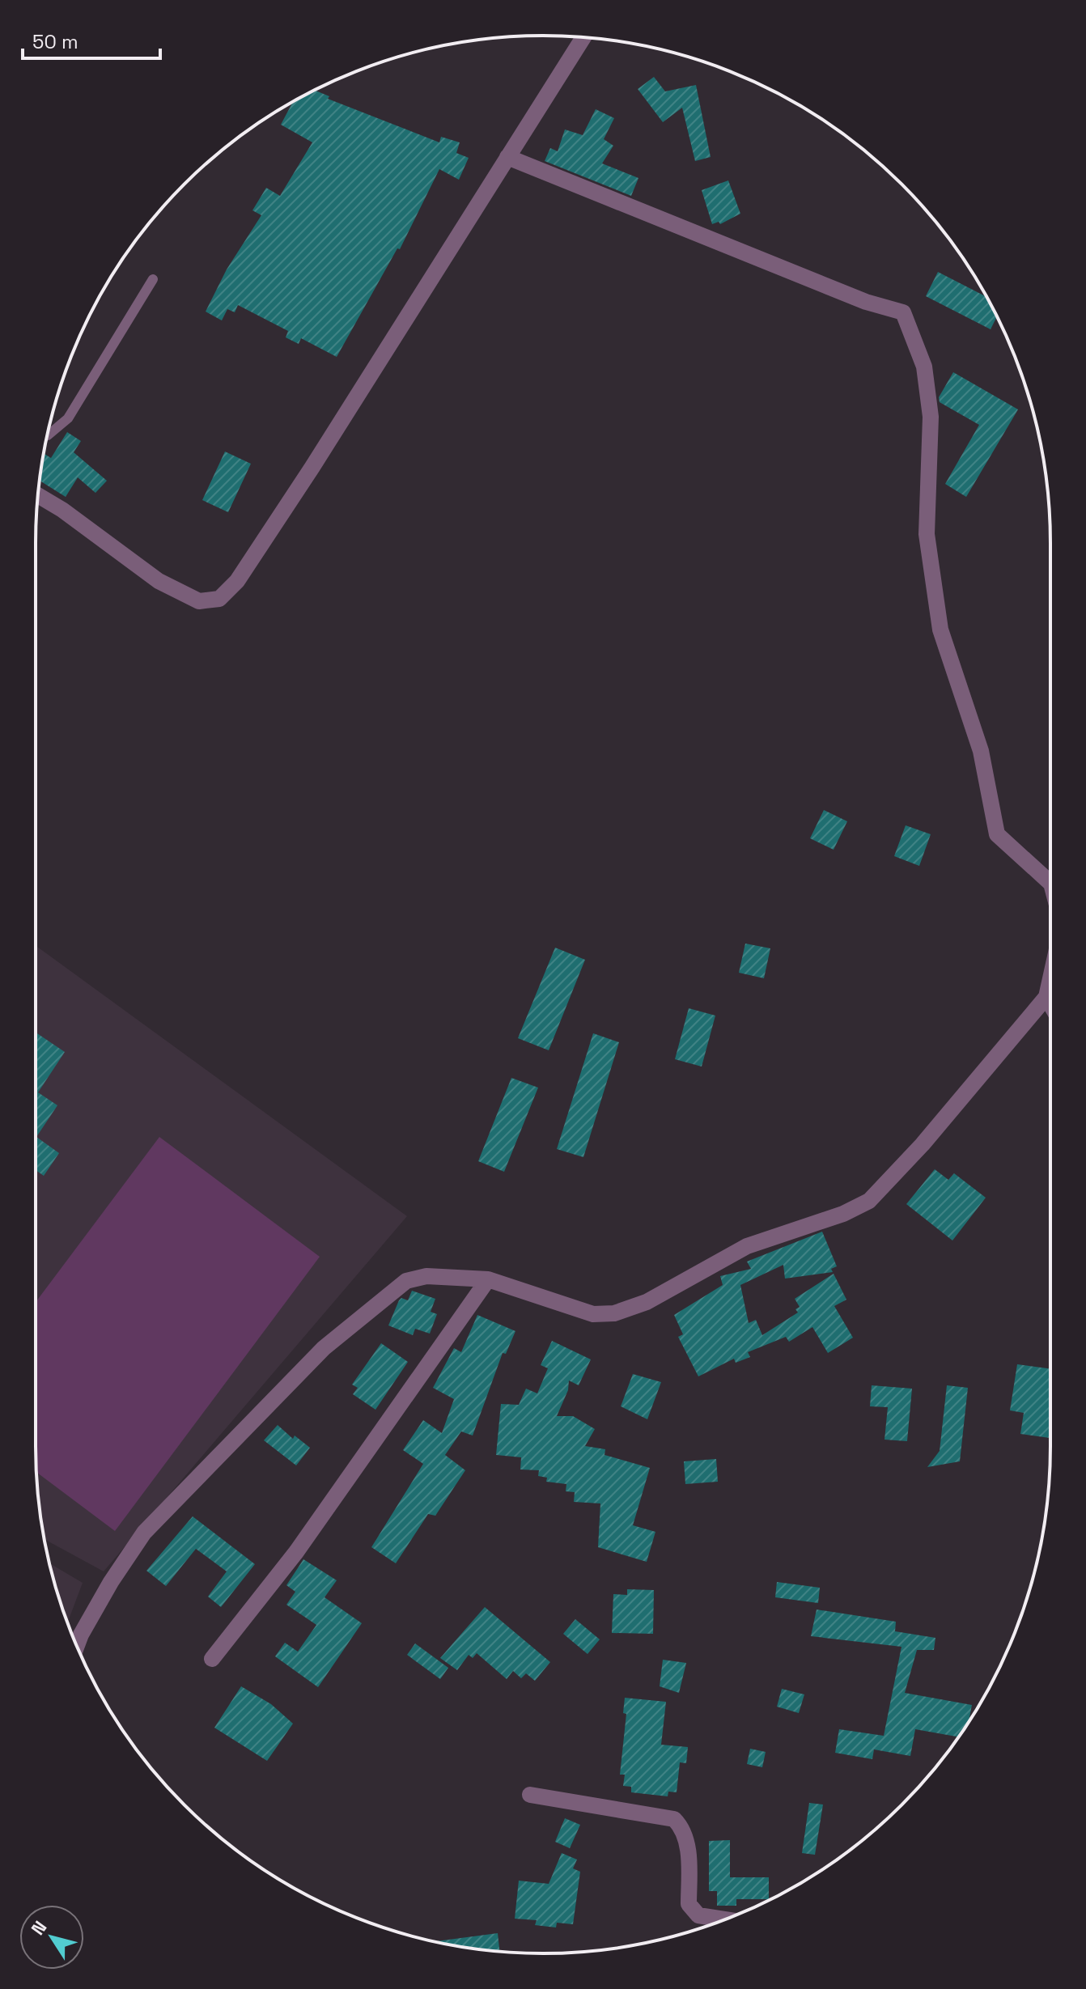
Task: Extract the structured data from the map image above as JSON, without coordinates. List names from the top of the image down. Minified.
{"scale_bar":"50 m","north":"top left"}
